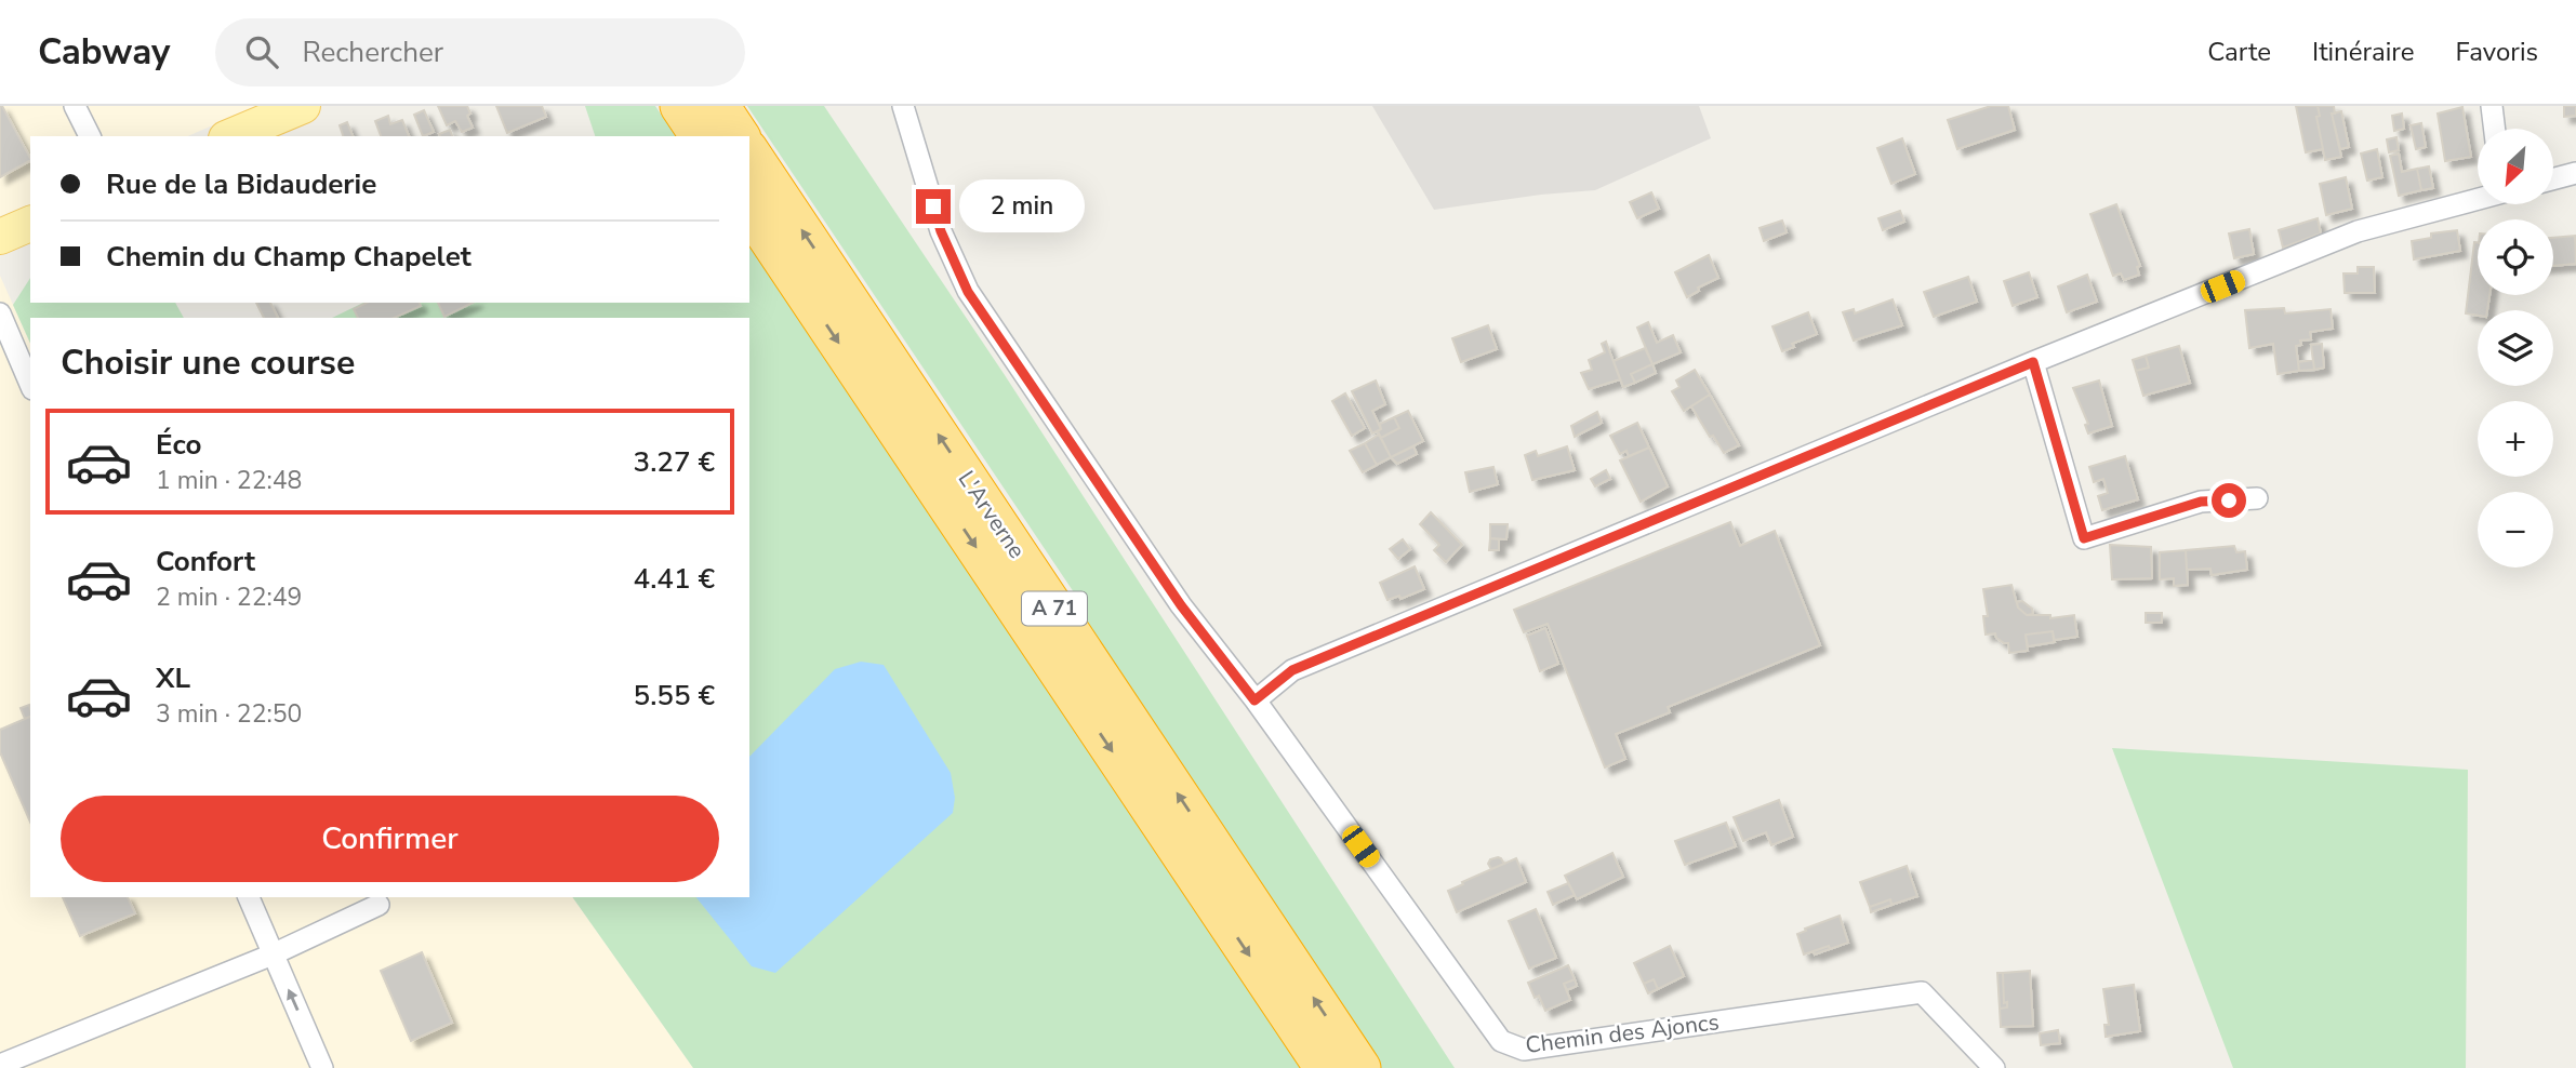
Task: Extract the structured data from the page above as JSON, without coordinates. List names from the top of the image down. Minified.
{"streets":{"highway":["L'Arverne","A 71"],"street":["Chemin des Ajoncs"]},"north":"bottom left","page":{"header":"Cabway","search":"Rechercher","nav":["Carte","Itinéraire","Favoris"],"map_buttons":["+","−"],"banner":["Rue de la Bidauderie","Chemin du Champ Chapelet"],"bubble":"2 min","heading":"Choisir une course","list":[{"name":"Éco","note":"1 min · 22:48","value":"3.27 €"},{"name":"Confort","note":"2 min · 22:49","value":"4.41 €"},{"name":"XL","note":"3 min · 22:50","value":"5.55 €"}],"buttons":"Confirmer"}}
